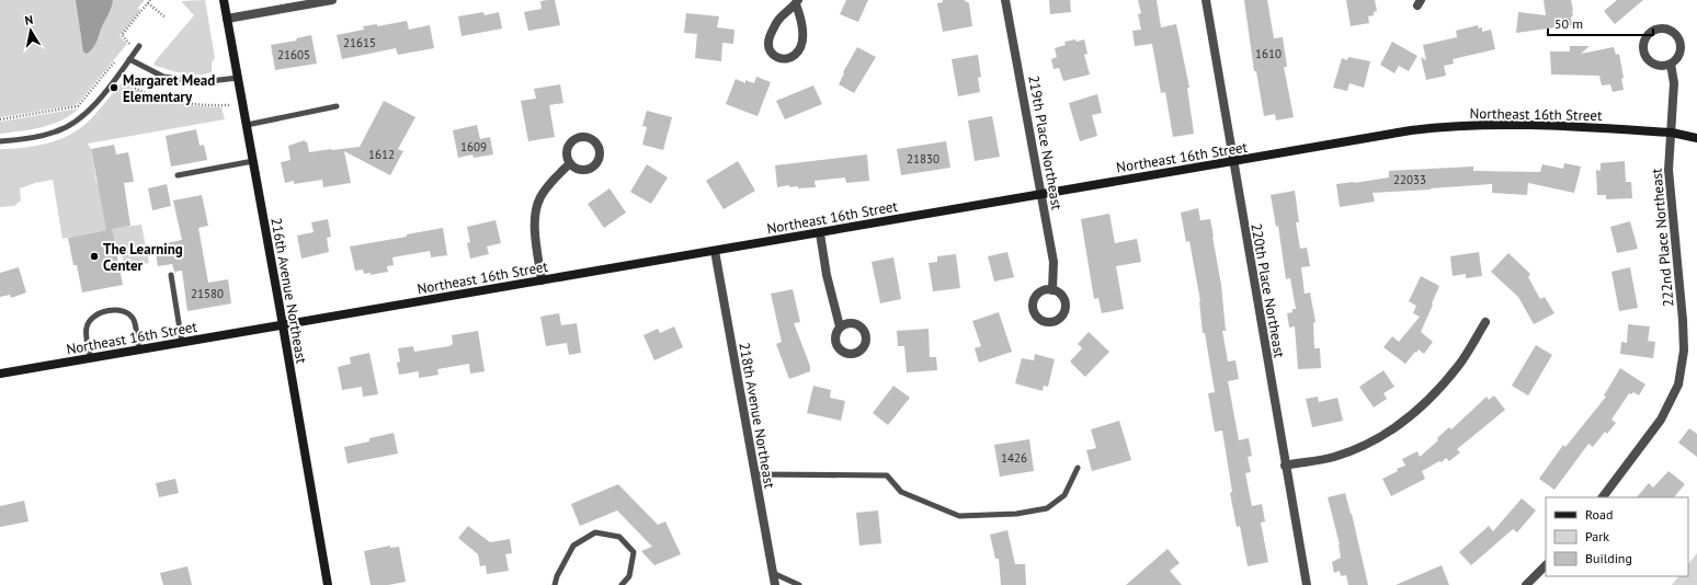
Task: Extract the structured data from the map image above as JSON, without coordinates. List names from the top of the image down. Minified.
{"streets":{"street":["Northeast 16th Street","219th Place Northeast","222nd Place Northeast","216th Avenue Northeast","220th Place Northeast","218th Avenue Northeast"]},"crossings":[["Northeast 16th Street","219th Place Northeast"],["Northeast 16th Street","222nd Place Northeast"],["Northeast 16th Street","216th Avenue Northeast"],["Northeast 16th Street","220th Place Northeast"],["Northeast 16th Street","218th Avenue Northeast"]],"places":["Margaret Mead Elementary","The Learning Center"],"house_numbers":["21615","1610","21605","1609","1612","21830","22033","21580","1426"],"legend":["Road","Park","Building"],"scale_bar":"50 m","north":"top"}
